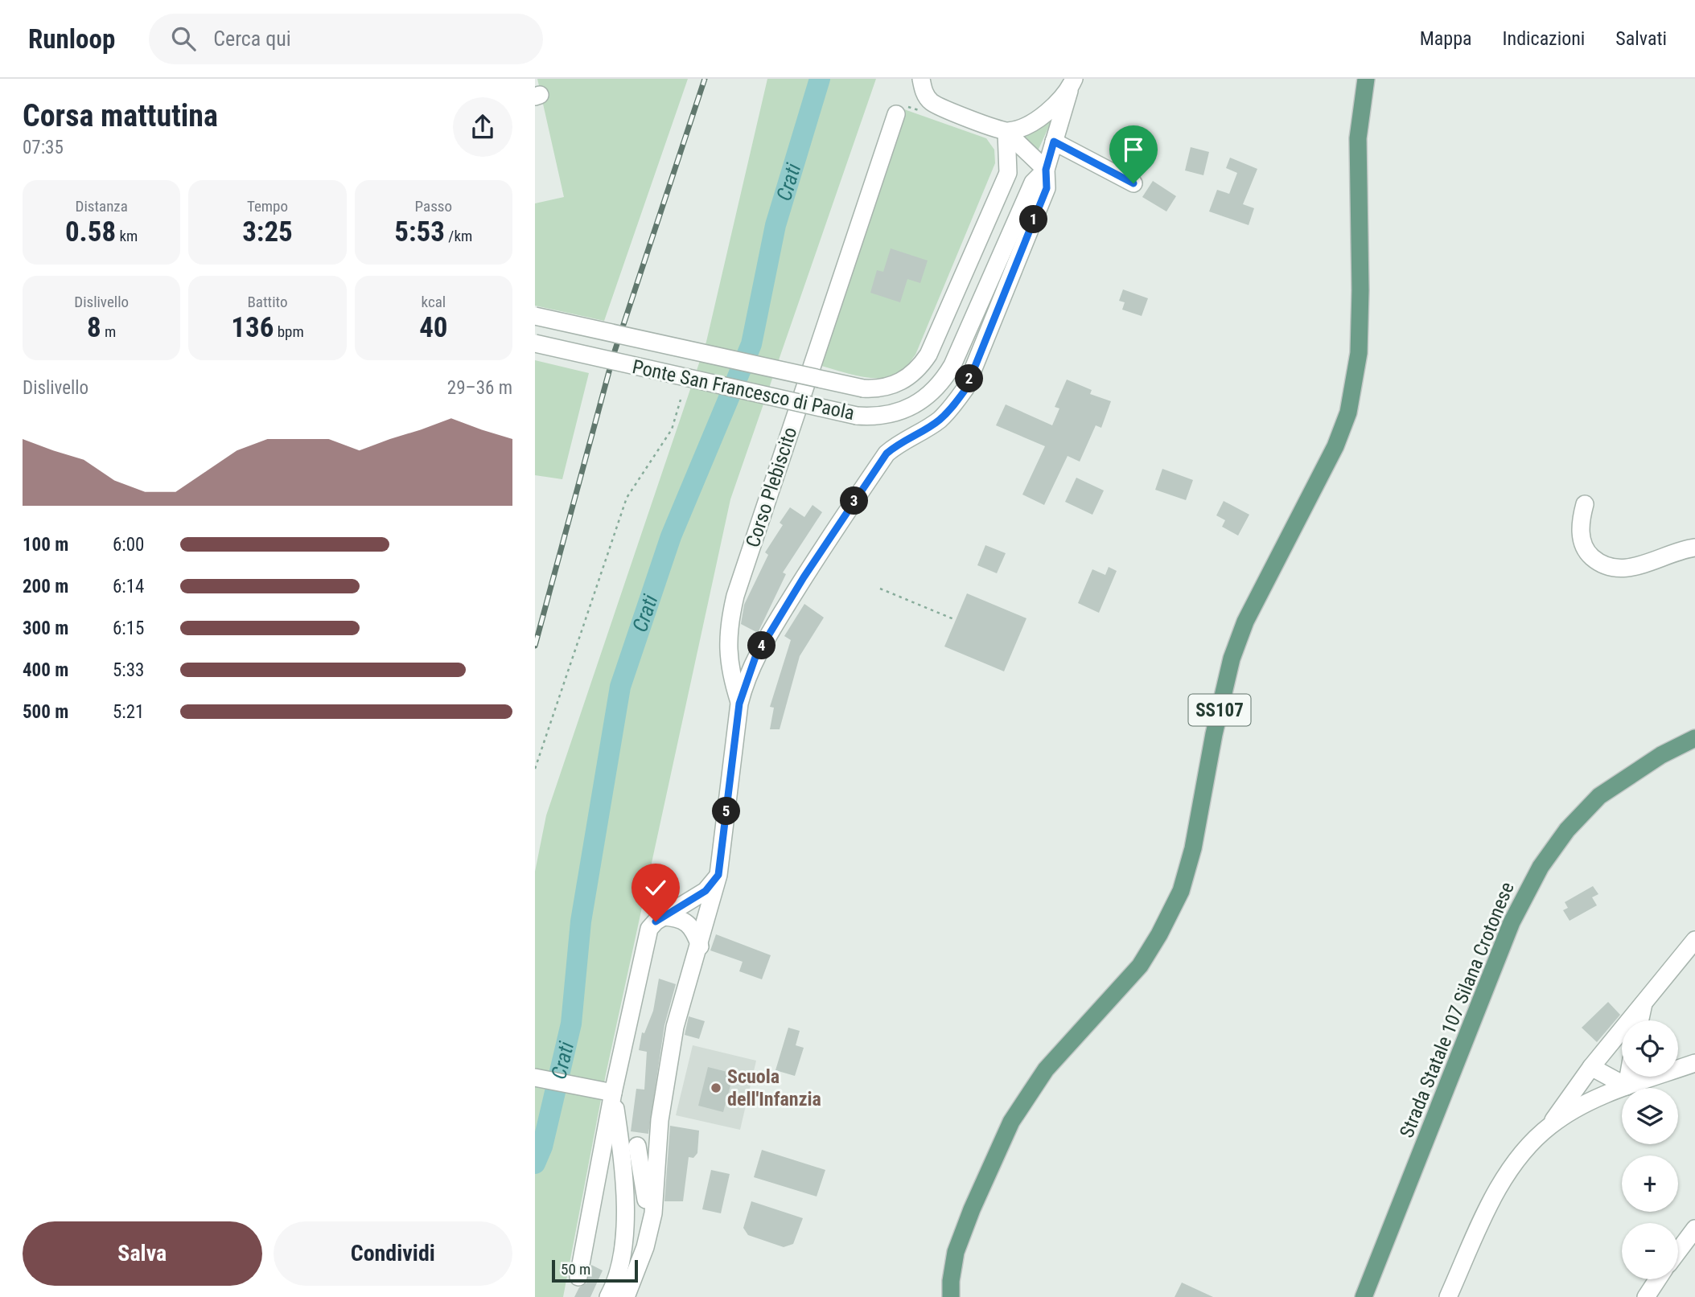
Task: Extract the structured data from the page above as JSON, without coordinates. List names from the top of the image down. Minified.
{"streets":{"main road":["SS107","Strada Statale 107 Silana Crotonese"],"street":["Ponte San Francesco di Paola","Corso Plebiscito"]},"water":["Crati"],"places":["Scuola dell'Infanzia"],"scale_bar":"50 m","page":{"header":"Runloop","search":"Cerca qui","nav":["Mappa","Indicazioni","Salvati"],"heading":["Corsa mattutina","07:35"],"stats":[["Distanza","0.58 km"],["Tempo","3:25"],["Passo","5:53 /km"],["Dislivello","8 m"],["Battito","136 bpm"],["kcal","40"]],"pins":["1","2","3","4","5"],"chart":["Dislivello","29–36 m"],"list":[{"name":"100 m","note":"6:00"},{"name":"200 m","note":"6:14"},{"name":"300 m","note":"6:15"},{"name":"400 m","note":"5:33"},{"name":"500 m","note":"5:21"}],"map_buttons":["+","−"],"buttons":["Salva","Condividi"],"scale":"50 m"}}
